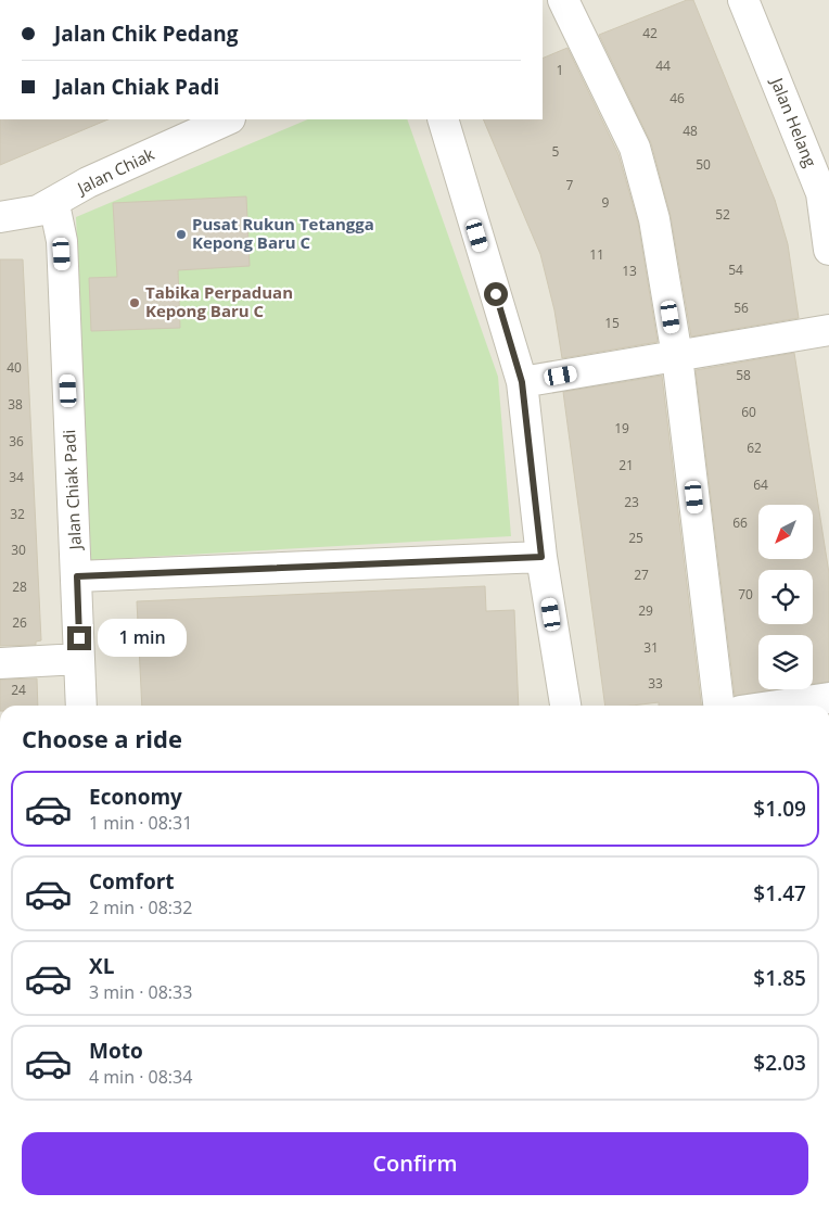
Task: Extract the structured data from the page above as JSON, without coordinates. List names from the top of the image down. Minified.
{"streets":{"street":["Jalan Helang","Jalan Chiak","Jalan Chiak Padi"]},"crossings":[["Jalan Chiak","Jalan Chiak Padi"]],"places":["Pusat Rukun Tetangga Kepong Baru C","Tabika Perpaduan Kepong Baru C"],"house_numbers":["42","44","1","46","48","5","50","7","9","52","11","54","13","56","15","40","58","38","60","19","36","62","21","34","64","23","32","66","25","30","27","28","70","29","26","31","33","24"],"north":"bottom left","page":{"banner":["Jalan Chik Pedang","Jalan Chiak Padi"],"bubble":"1 min","heading":"Choose a ride","list":[{"name":"Economy","note":"1 min · 08:31","value":"$1.09"},{"name":"Comfort","note":"2 min · 08:32","value":"$1.47"},{"name":"XL","note":"3 min · 08:33","value":"$1.85"},{"name":"Moto","note":"4 min · 08:34","value":"$2.03"}],"buttons":"Confirm"}}
